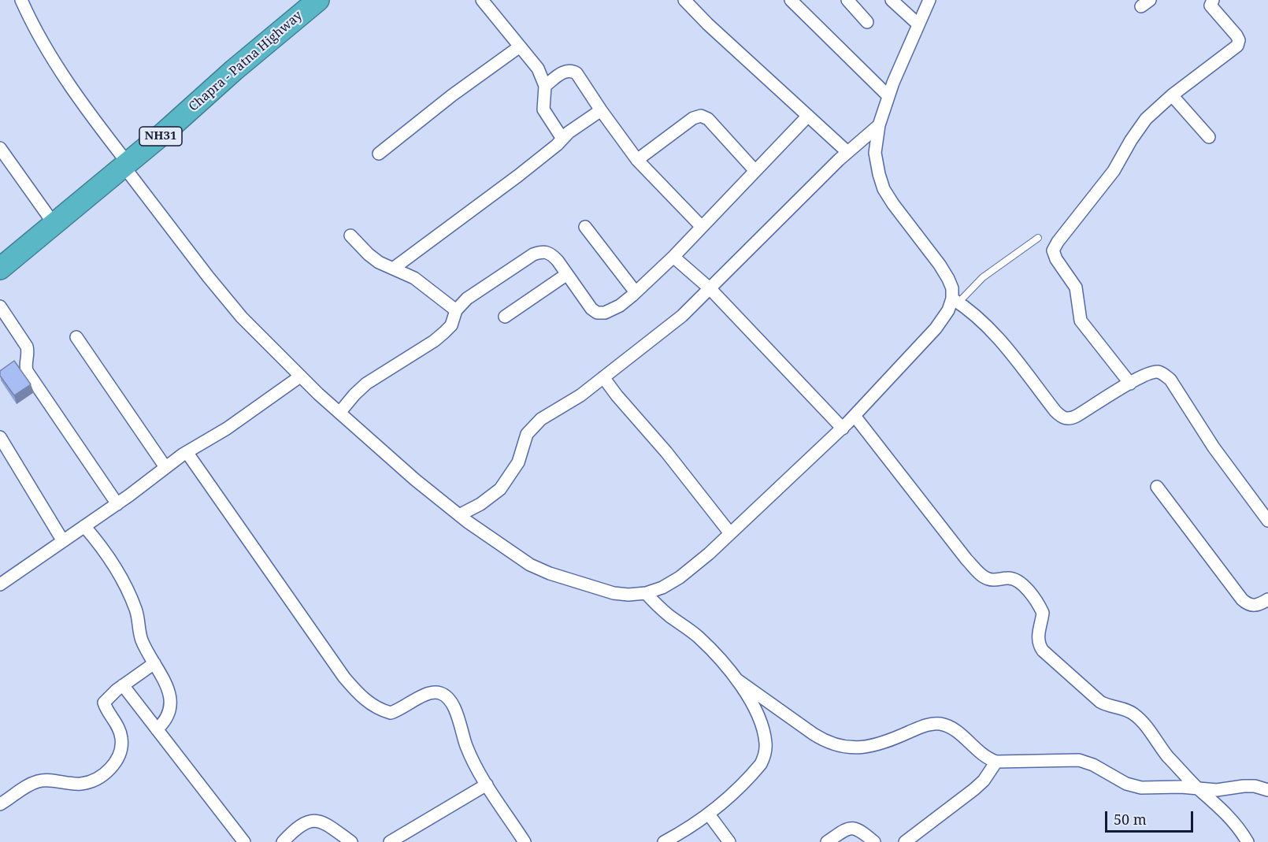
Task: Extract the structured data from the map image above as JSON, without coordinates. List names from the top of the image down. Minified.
{"streets":{"highway":["Chapra - Patna Highway","NH31"]},"scale_bar":"50 m"}
